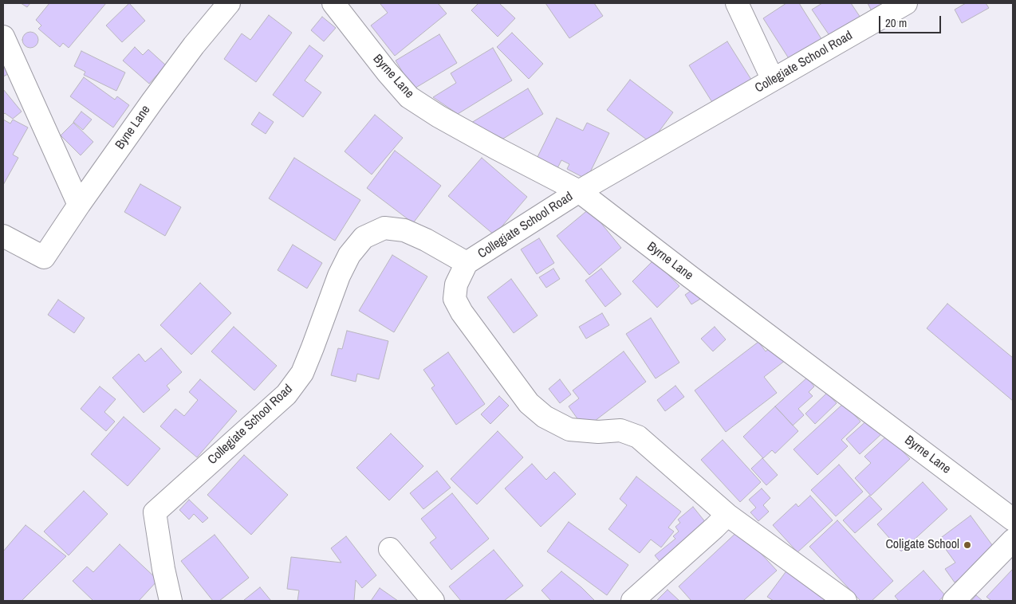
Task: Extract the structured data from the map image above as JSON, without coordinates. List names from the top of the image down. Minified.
{"streets":{"street":["Collegiate School Road","Byrne Lane","Byne Lane"]},"crossings":[["Collegiate School Road","Byrne Lane"]],"places":["Coligate School"],"scale_bar":"20 m"}
